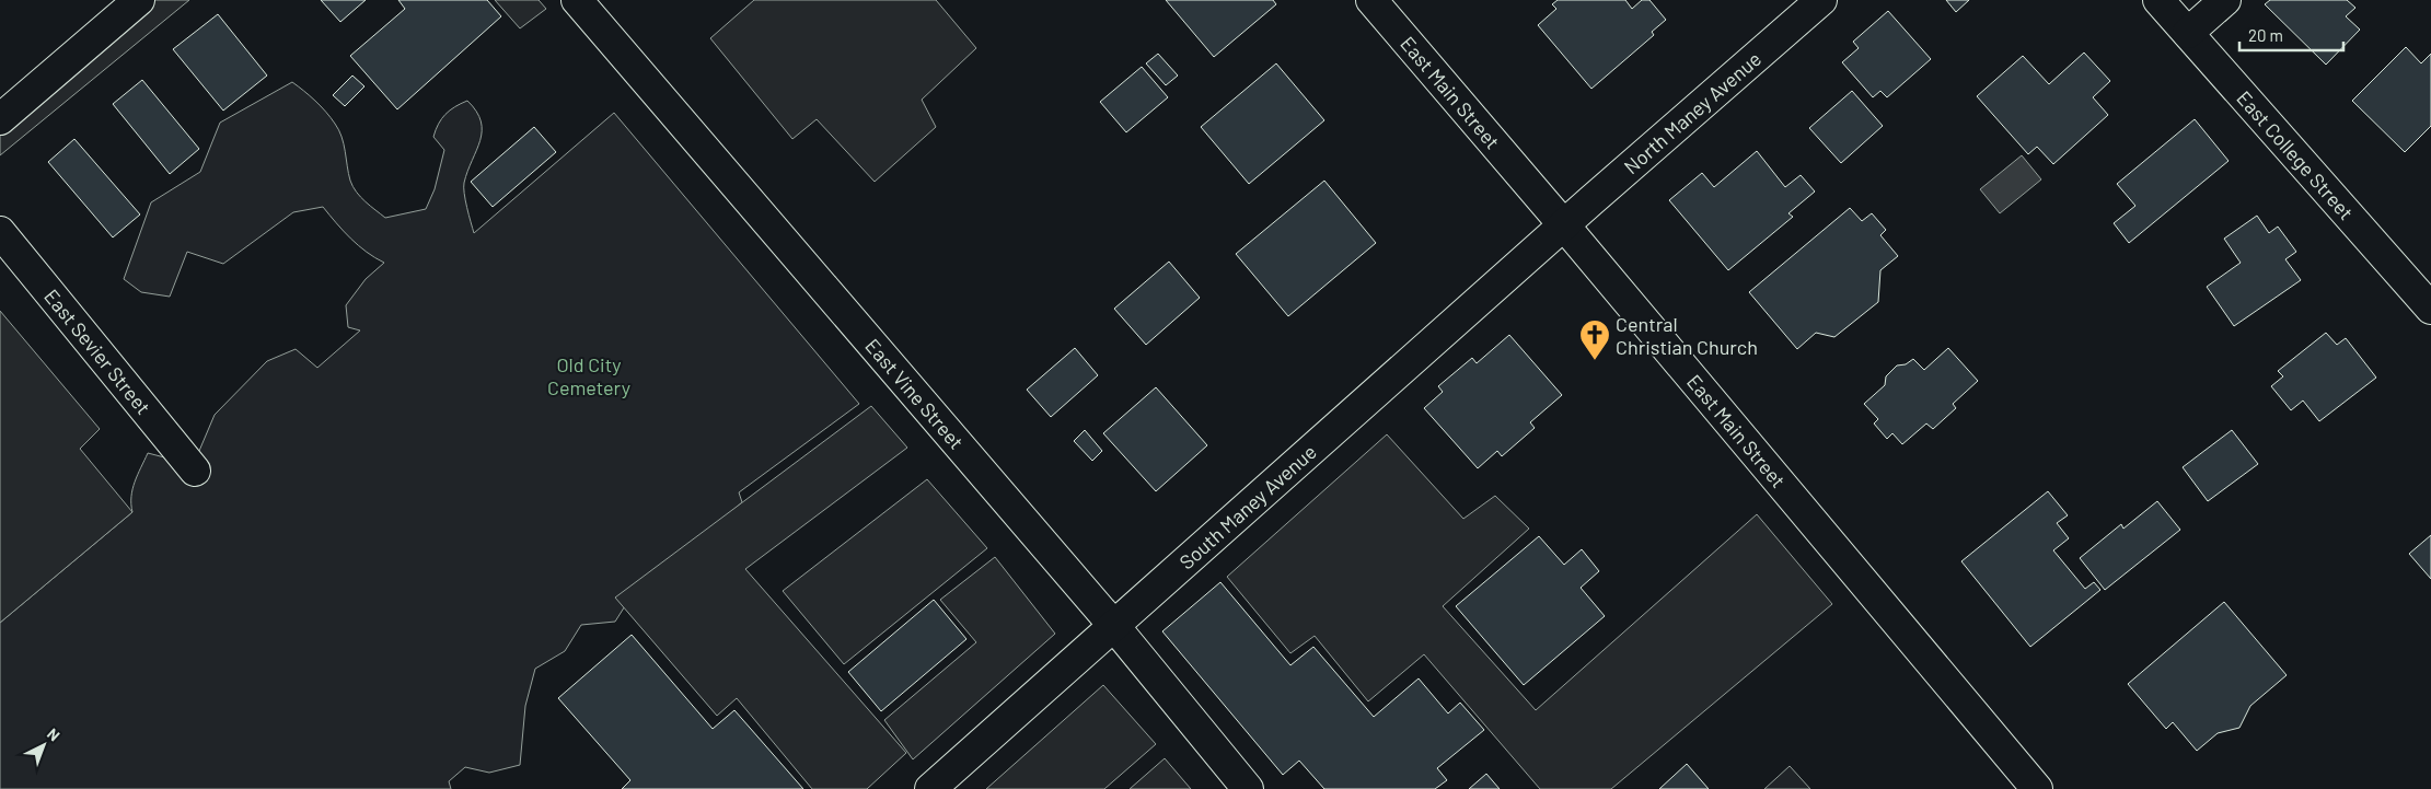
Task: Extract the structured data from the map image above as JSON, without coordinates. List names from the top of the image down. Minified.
{"streets":{"street":["East Main Street","North Maney Avenue","East College Street","East Sevier Street","East Vine Street","South Maney Avenue"]},"crossings":[["East Main Street","North Maney Avenue"],["East Main Street","South Maney Avenue"],["North Maney Avenue","South Maney Avenue"],["East Vine Street","South Maney Avenue"]],"parks":["Old City Cemetery"],"places":{"church":["Central Christian Church"]},"scale_bar":"20 m","north":"top right"}
